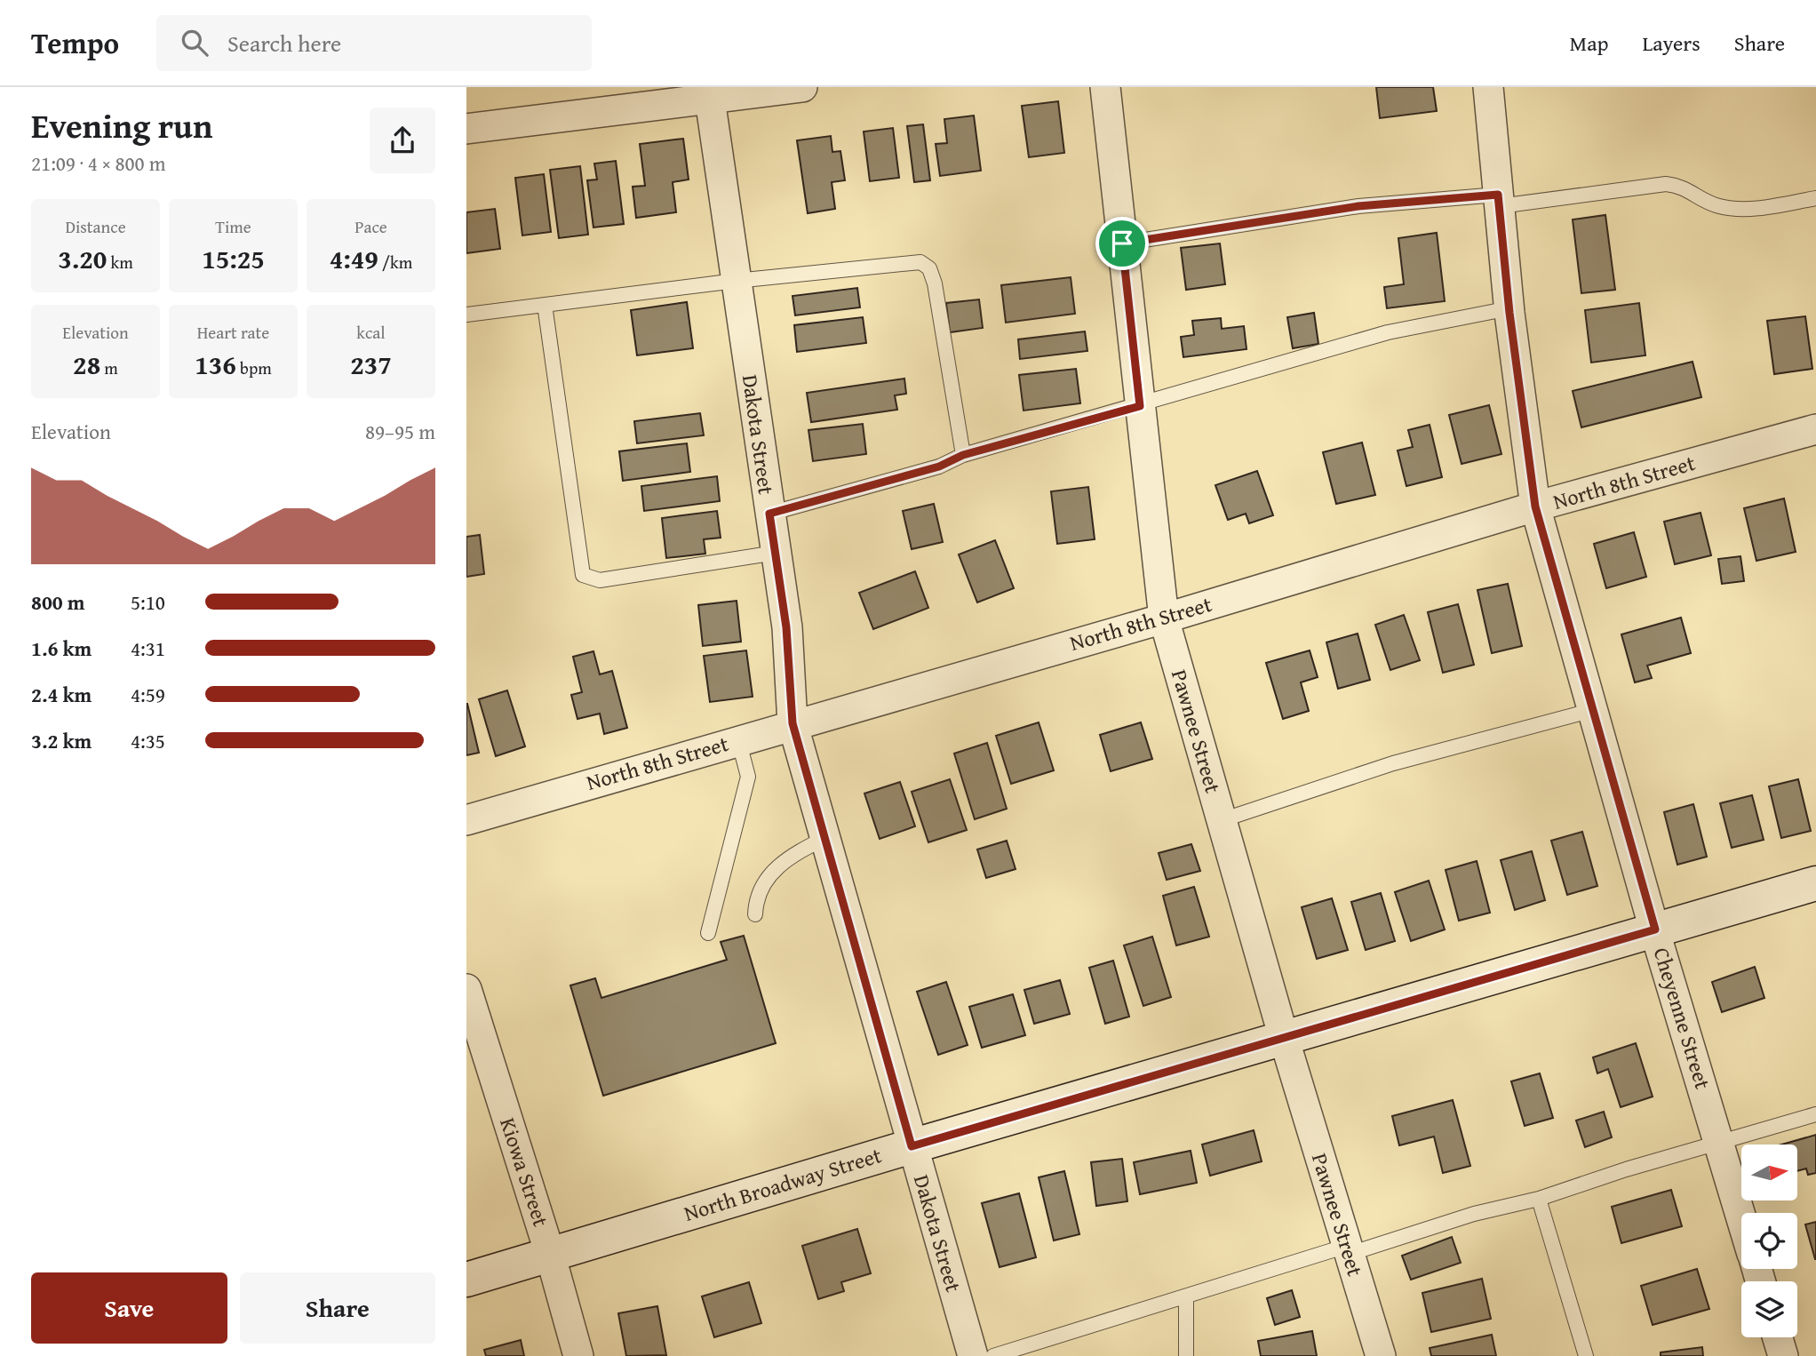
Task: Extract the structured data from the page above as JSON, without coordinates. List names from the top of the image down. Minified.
{"streets":{"street":["Dakota Street","North 8th Street","Pawnee Street","Cheyenne Street","Kiowa Street","North Broadway Street"]},"crossings":[["Dakota Street","North 8th Street"],["Dakota Street","North Broadway Street"],["North 8th Street","Pawnee Street"],["North 8th Street","Cheyenne Street"],["Pawnee Street","North Broadway Street"],["Cheyenne Street","North Broadway Street"],["Kiowa Street","North Broadway Street"]],"north":"right","page":{"header":"Tempo","search":"Search here","nav":["Map","Layers","Share"],"heading":["Evening run","21:09 · 4 × 800 m"],"stats":[["Distance","3.20 km"],["Time","15:25"],["Pace","4:49 /km"],["Elevation","28 m"],["Heart rate","136 bpm"],["kcal","237"]],"chart":["Elevation","89–95 m"],"list":[{"name":"800 m","note":"5:10"},{"name":"1.6 km","note":"4:31"},{"name":"2.4 km","note":"4:59"},{"name":"3.2 km","note":"4:35"}],"buttons":["Save","Share"]}}
